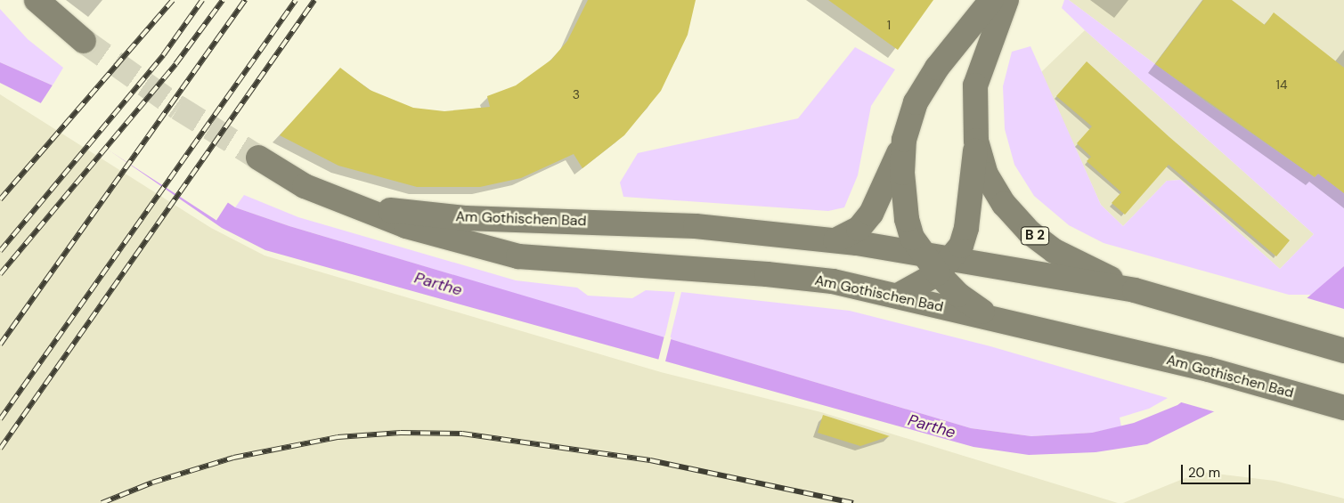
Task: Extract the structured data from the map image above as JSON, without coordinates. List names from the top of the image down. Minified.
{"streets":{"main road":["Am Gothischen Bad","B 2"]},"crossings":[["Am Gothischen Bad","B 2"]],"water":["Parthe"],"house_numbers":["1","14","3"],"scale_bar":"20 m"}
